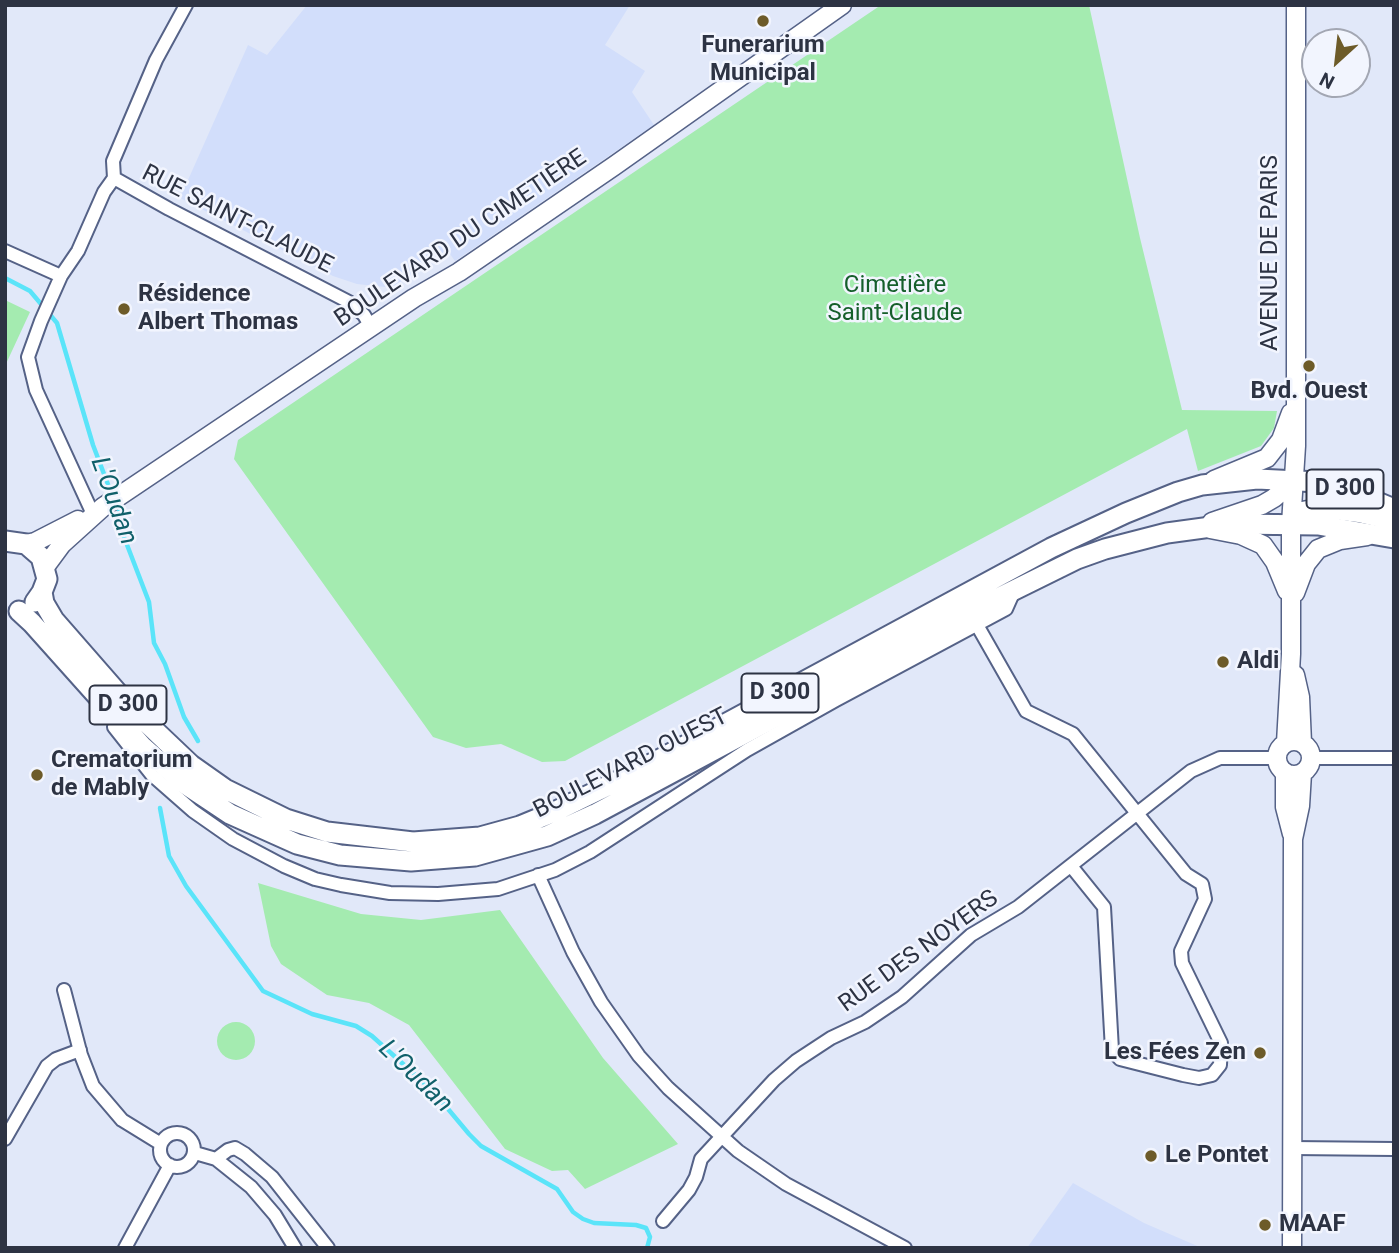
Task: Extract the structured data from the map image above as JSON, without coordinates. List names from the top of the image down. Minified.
{"streets":{"main road":["BOULEVARD DU CIMETIÈRE","AVENUE DE PARIS","D 300","BOULEVARD OUEST"],"street":["RUE SAINT-CLAUDE","RUE DES NOYERS"]},"crossings":[["RUE SAINT-CLAUDE","BOULEVARD DU CIMETIÈRE"],["AVENUE DE PARIS","BOULEVARD OUEST"],["AVENUE DE PARIS","RUE DES NOYERS"]],"water":["L'Oudan"],"parks":["Cimetière Saint-Claude"],"places":["Funerarium Municipal","Résidence Albert Thomas","Bvd. Ouest","Aldi","Crematorium de Mably","Les Fées Zen","Le Pontet","MAAF"],"north":"bottom left"}
